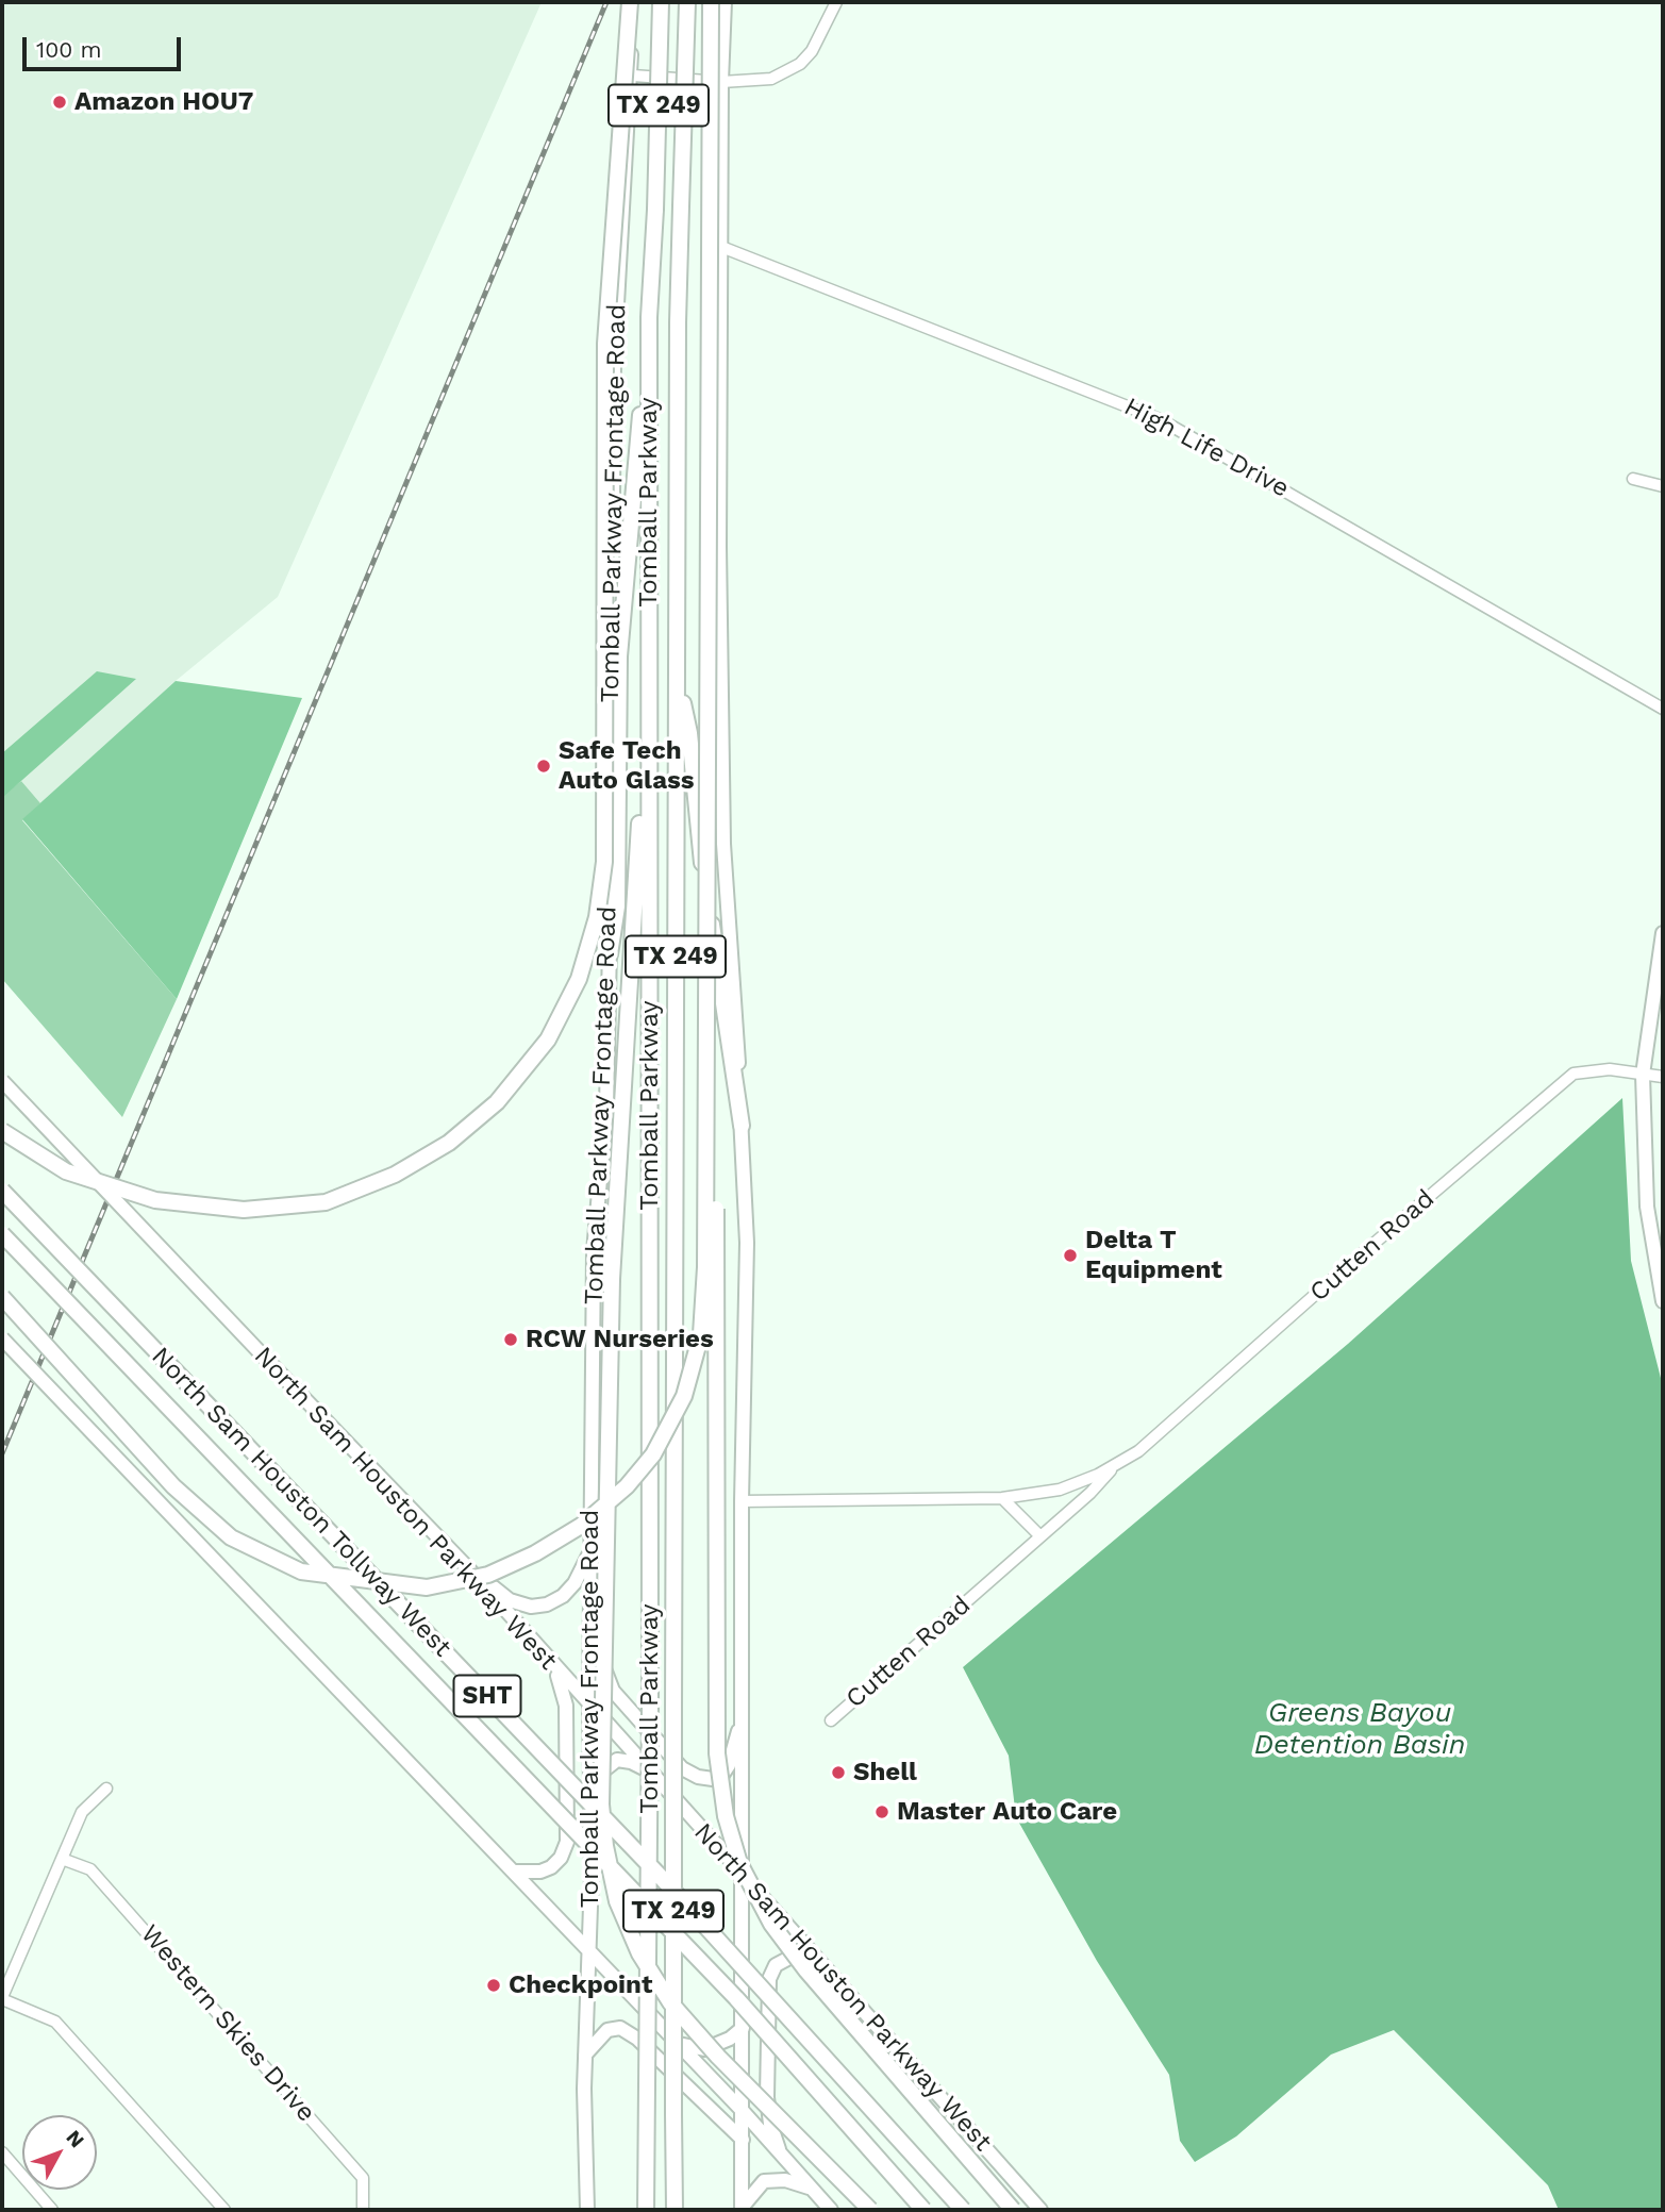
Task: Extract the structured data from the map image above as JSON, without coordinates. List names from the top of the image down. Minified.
{"streets":{"highway":["TX 249","Tomball Parkway","North Sam Houston Tollway West","SHT"],"main road":["Tomball Parkway Frontage Road","North Sam Houston Parkway West"],"street":["High Life Drive","Cutten Road","Western Skies Drive"]},"crossings":[["TX 249","High Life Drive"],["Tomball Parkway Frontage Road","North Sam Houston Parkway West"]],"water":["Greens Bayou Detention Basin"],"places":["Amazon HOU7","Safe Tech Auto Glass","Delta T Equipment","RCW Nurseries","Shell","Master Auto Care","Checkpoint"],"scale_bar":"100 m","north":"top right"}
